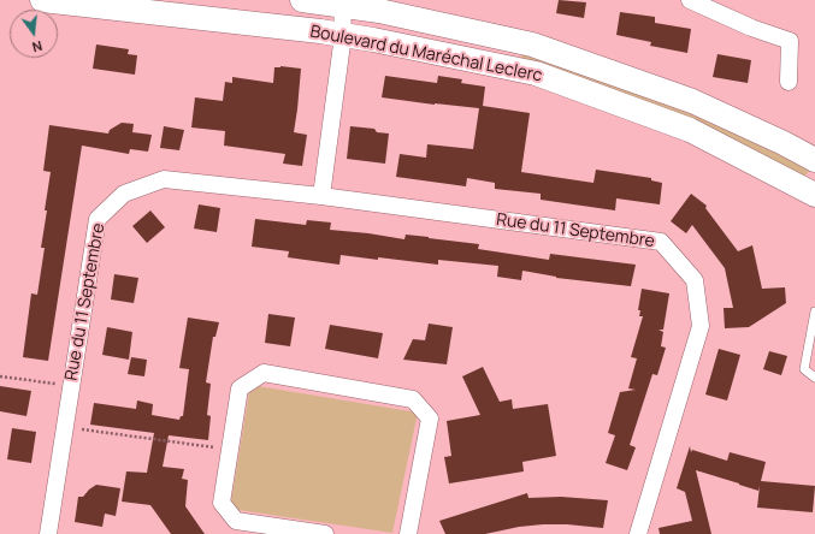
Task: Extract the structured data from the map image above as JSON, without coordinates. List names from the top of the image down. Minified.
{"streets":{"main road":["Boulevard du Maréchal Leclerc"],"street":["Rue du 11 Septembre"]},"north":"bottom"}
